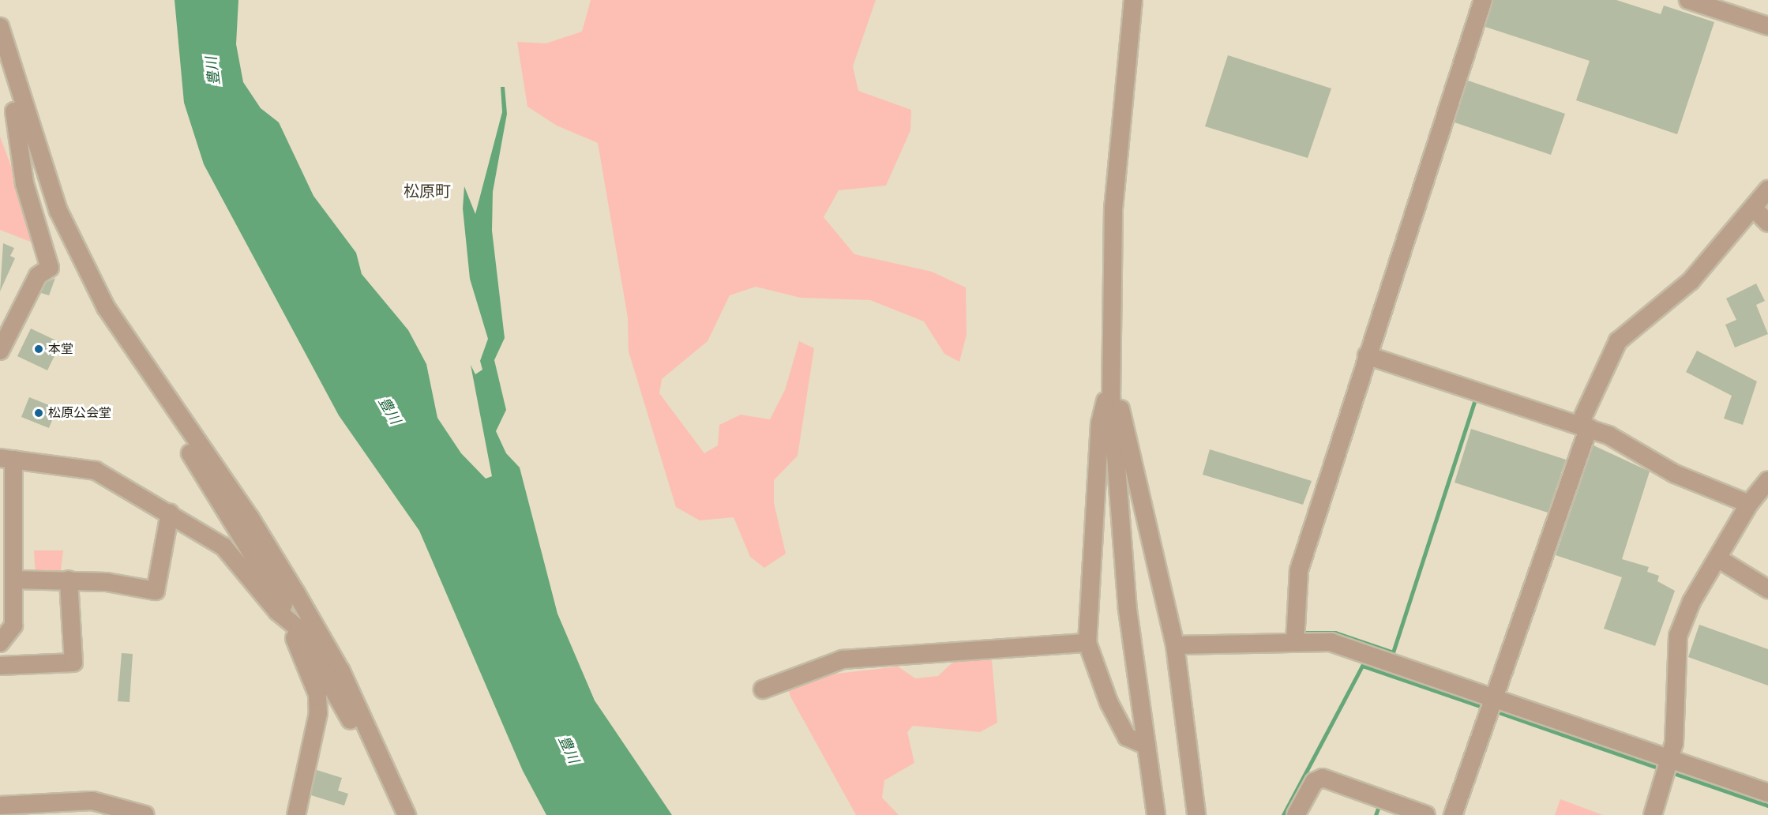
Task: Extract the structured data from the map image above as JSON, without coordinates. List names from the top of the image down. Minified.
{"districts":["松原町"],"water":["豊川"],"places":["本堂","松原公会堂"]}
